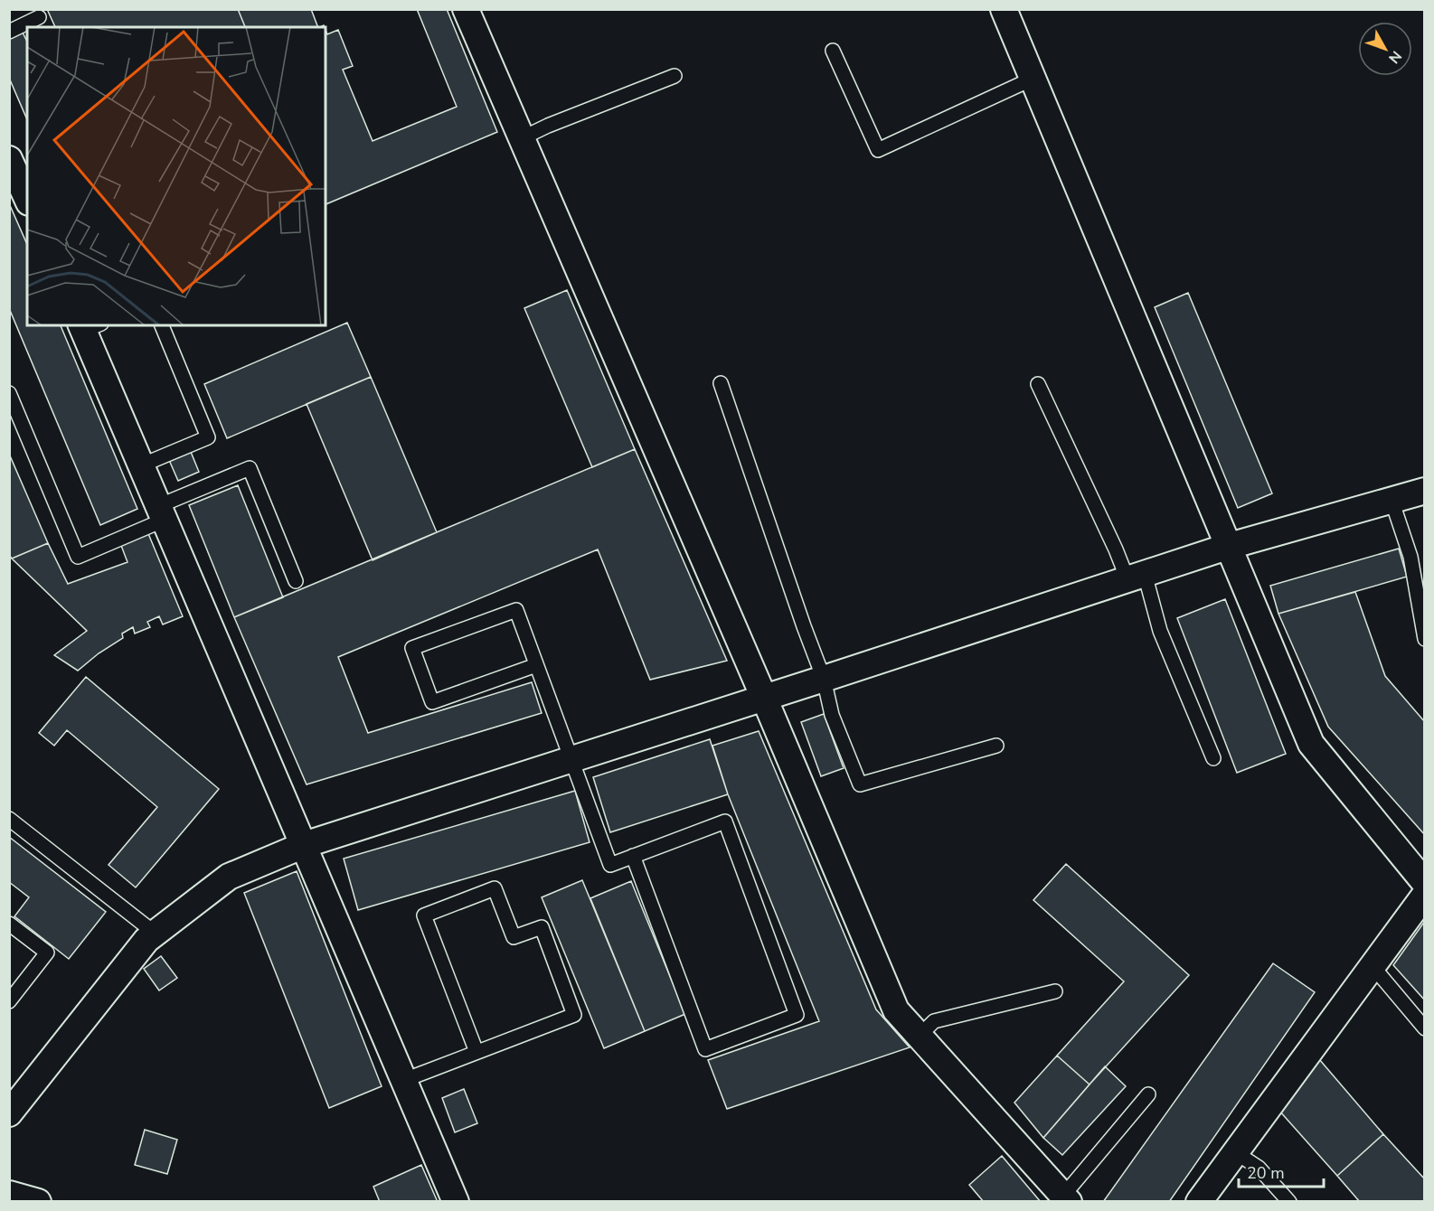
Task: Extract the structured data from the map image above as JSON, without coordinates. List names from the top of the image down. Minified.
{"scale_bar":"20 m","north":"bottom right"}
